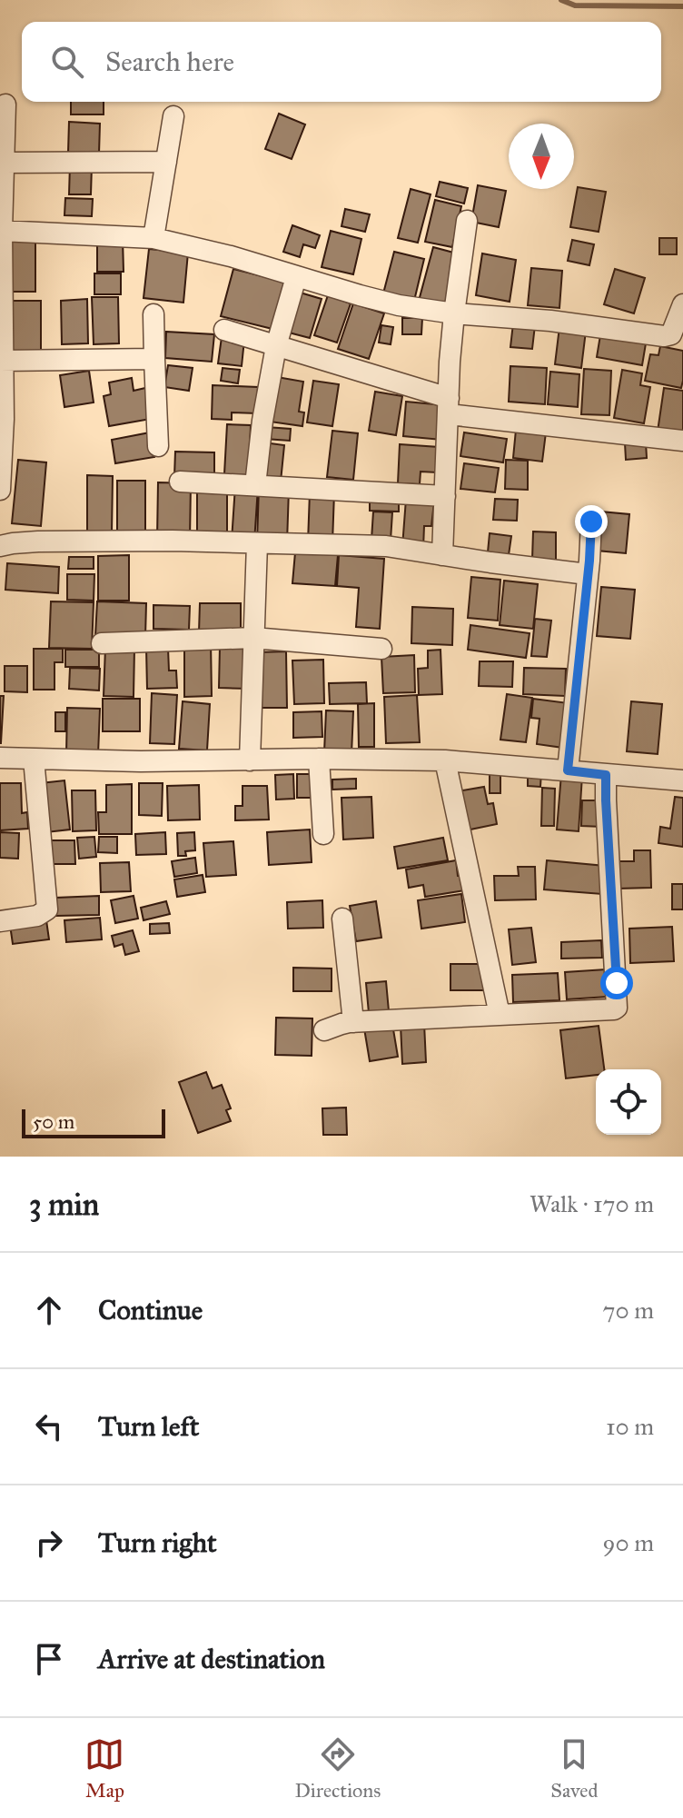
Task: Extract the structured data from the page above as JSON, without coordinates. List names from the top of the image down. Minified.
{"scale_bar":"50 m","north":"bottom","page":{"search":"Search here","scale":"50 m","heading":["3 min","Walk · 170 m"],"list":[["Continue","70 m"],["Turn left","10 m"],["Turn right","90 m"],"Arrive at destination"],"nav":["Map","Directions","Saved"]}}
